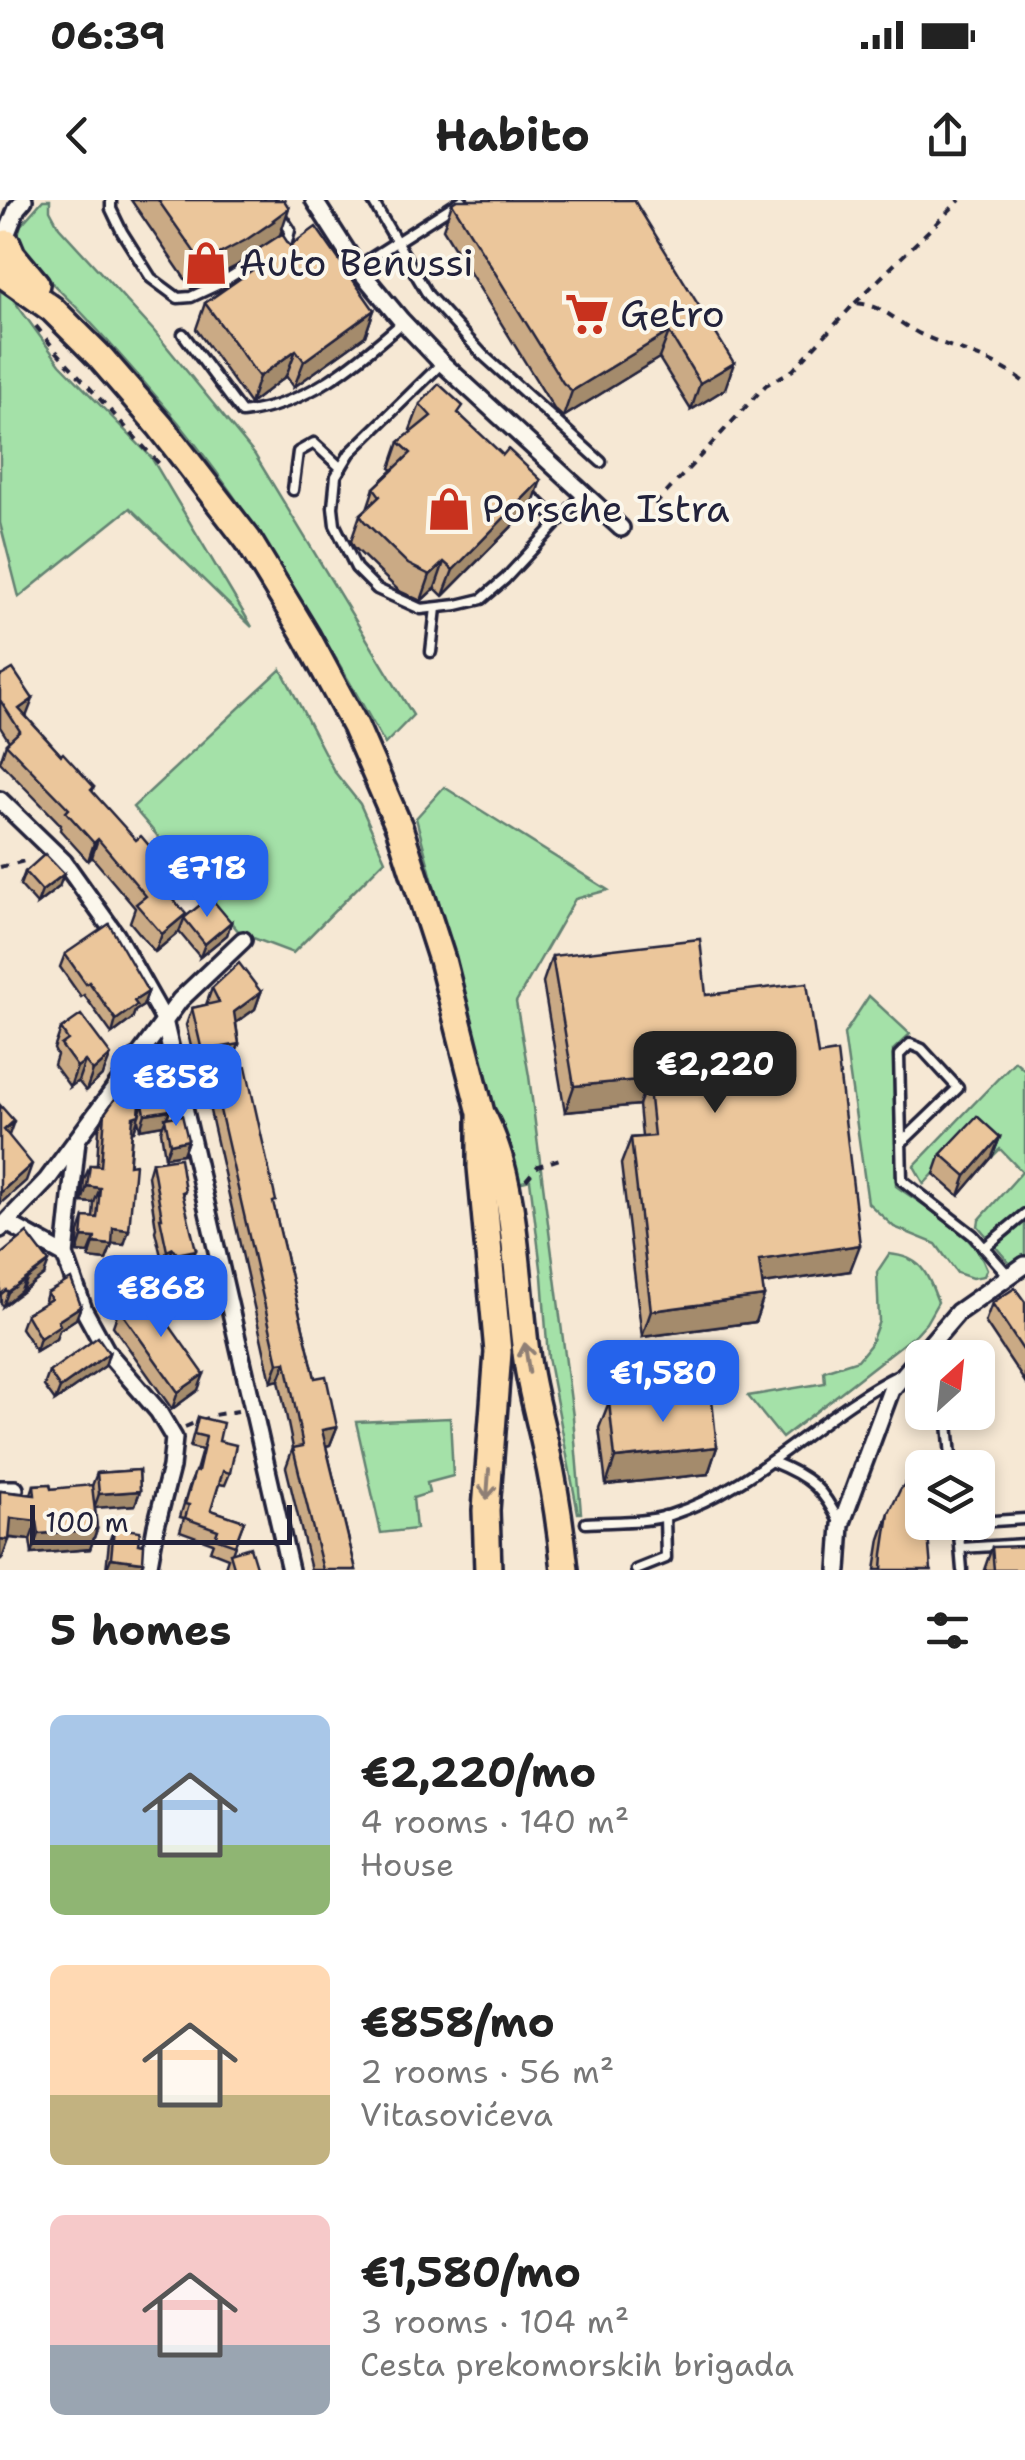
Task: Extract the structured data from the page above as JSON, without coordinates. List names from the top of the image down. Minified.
{"places":{"shop":["Auto Benussi","Porsche Istra"],"supermarket":["Getro"]},"scale_bar":"100 m","north":"top right","page":{"status":"06:39","header":"Habito","price":["€718","€2,220","€858","€868","€1,580"],"scale":"100 m","heading":"5 homes","list":[{"name":"€2,220/mo","note":"4 rooms · 140 m² · House"},{"name":"€858/mo","note":"2 rooms · 56 m² · Vitasovićeva"},{"name":"€1,580/mo","note":"3 rooms · 104 m² · Cesta prekomorskih brigada"}]}}
